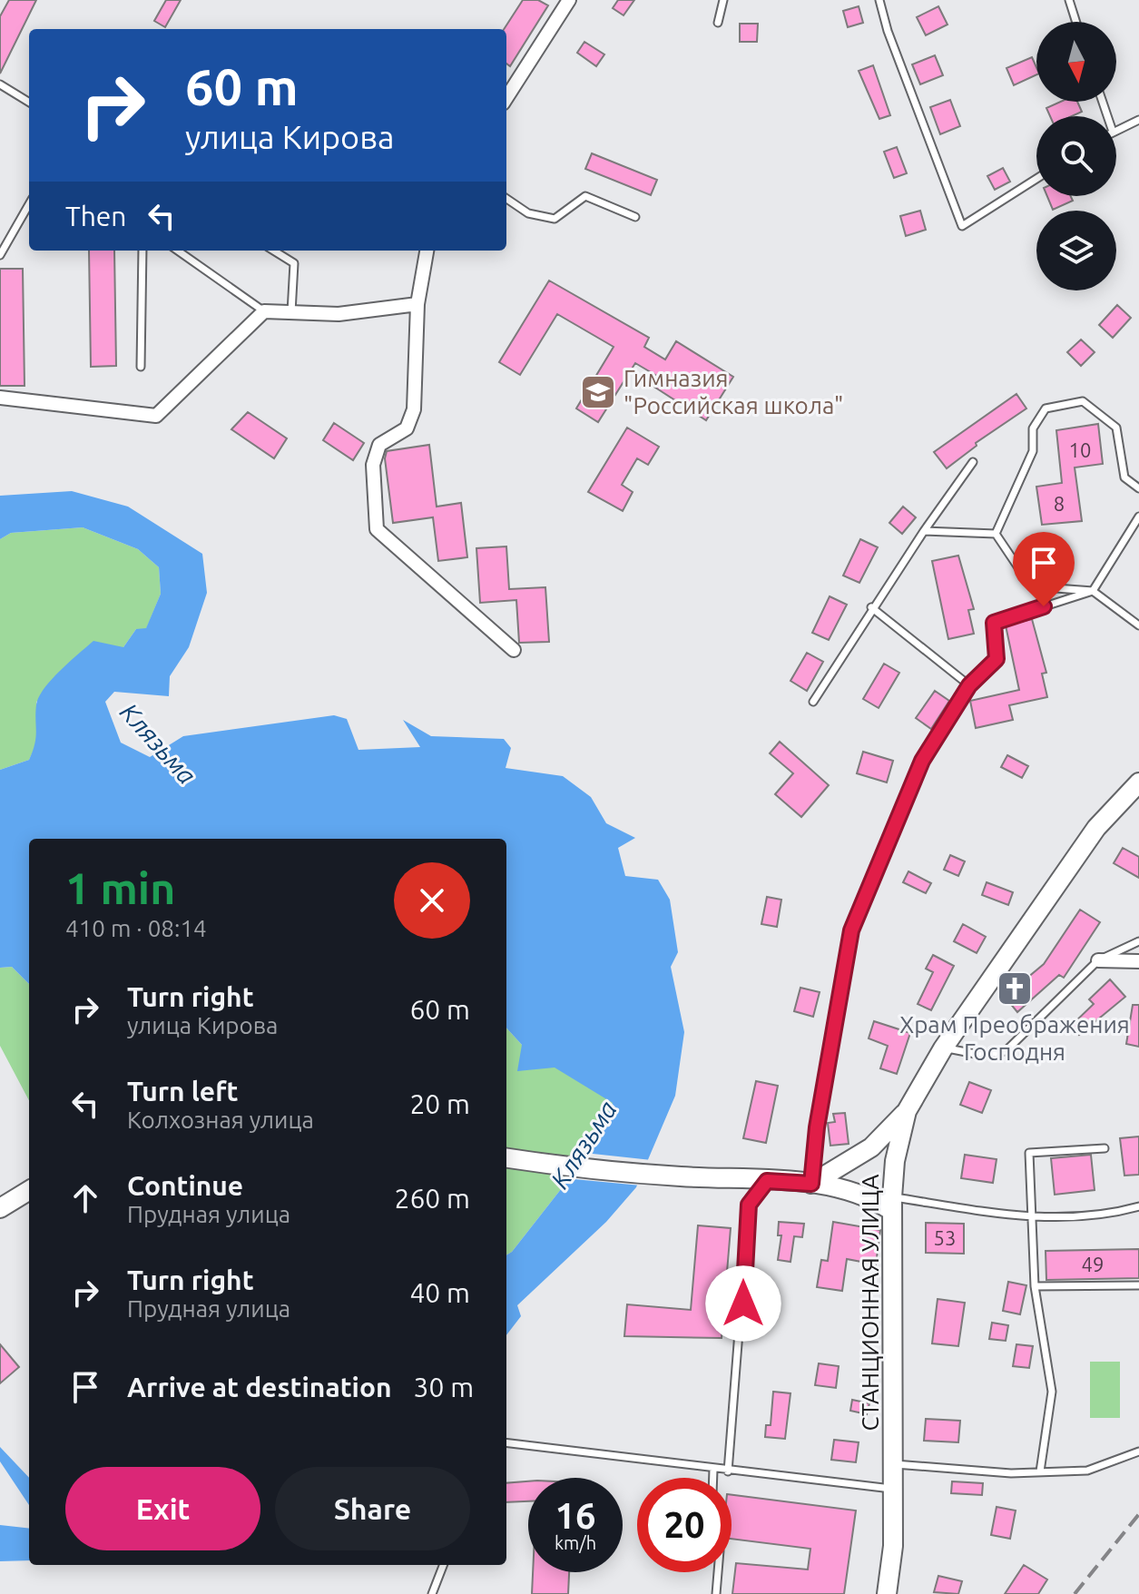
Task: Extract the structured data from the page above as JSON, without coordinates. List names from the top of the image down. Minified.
{"streets":{"main road":["СТАНЦИОННАЯ УЛИЦА"]},"water":["Клязьма"],"places":{"school or university":["Гимназия \"Российская школа\""],"church":["Храм Преображения Господня"]},"house_numbers":["10","8","53","49"],"north":"bottom","page":{"turn":["60 m","улица Кирова"],"then":"Then","heading":["1 min","410 m · 08:14"],"list":[{"name":"Turn right","note":"улица Кирова","value":"60 m"},{"name":"Turn left","note":"Колхозная улица","value":"20 m"},{"name":"Continue","note":"Прудная улица","value":"260 m"},{"name":"Turn right","note":"Прудная улица","value":"40 m"},{"name":"Arrive at destination","value":"30 m"}],"buttons":["Exit","Share"],"speed":"16 km/h","limit":"20"}}
